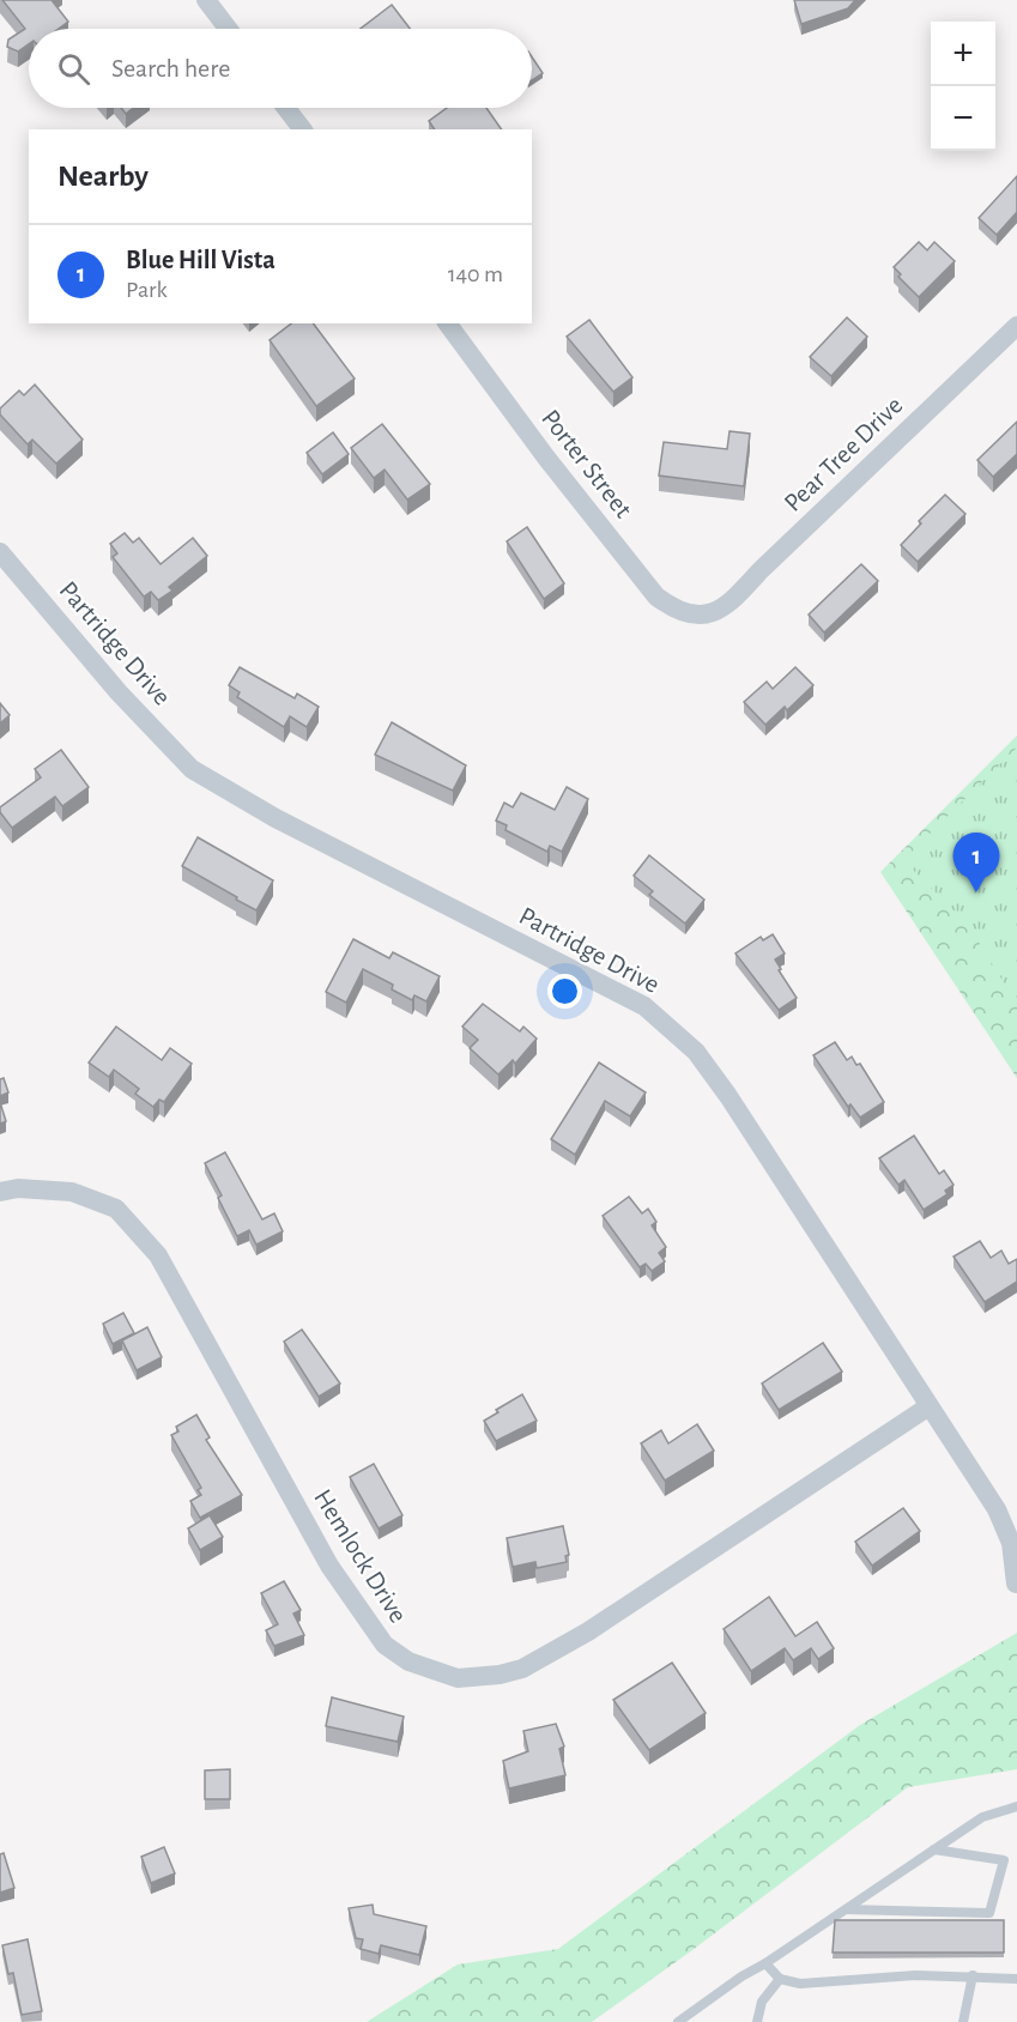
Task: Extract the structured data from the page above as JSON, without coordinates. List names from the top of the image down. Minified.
{"streets":{"street":["Pear Tree Drive","Porter Street","Partridge Drive","Hemlock Drive"]},"crossings":[["Pear Tree Drive","Porter Street"],["Partridge Drive","Hemlock Drive"]],"page":{"map_buttons":["+","−"],"search":"Search here","heading":"Nearby","list":[{"mark":"1","name":"Blue Hill Vista","note":"Park","value":"140 m"}],"pins":"1"}}
